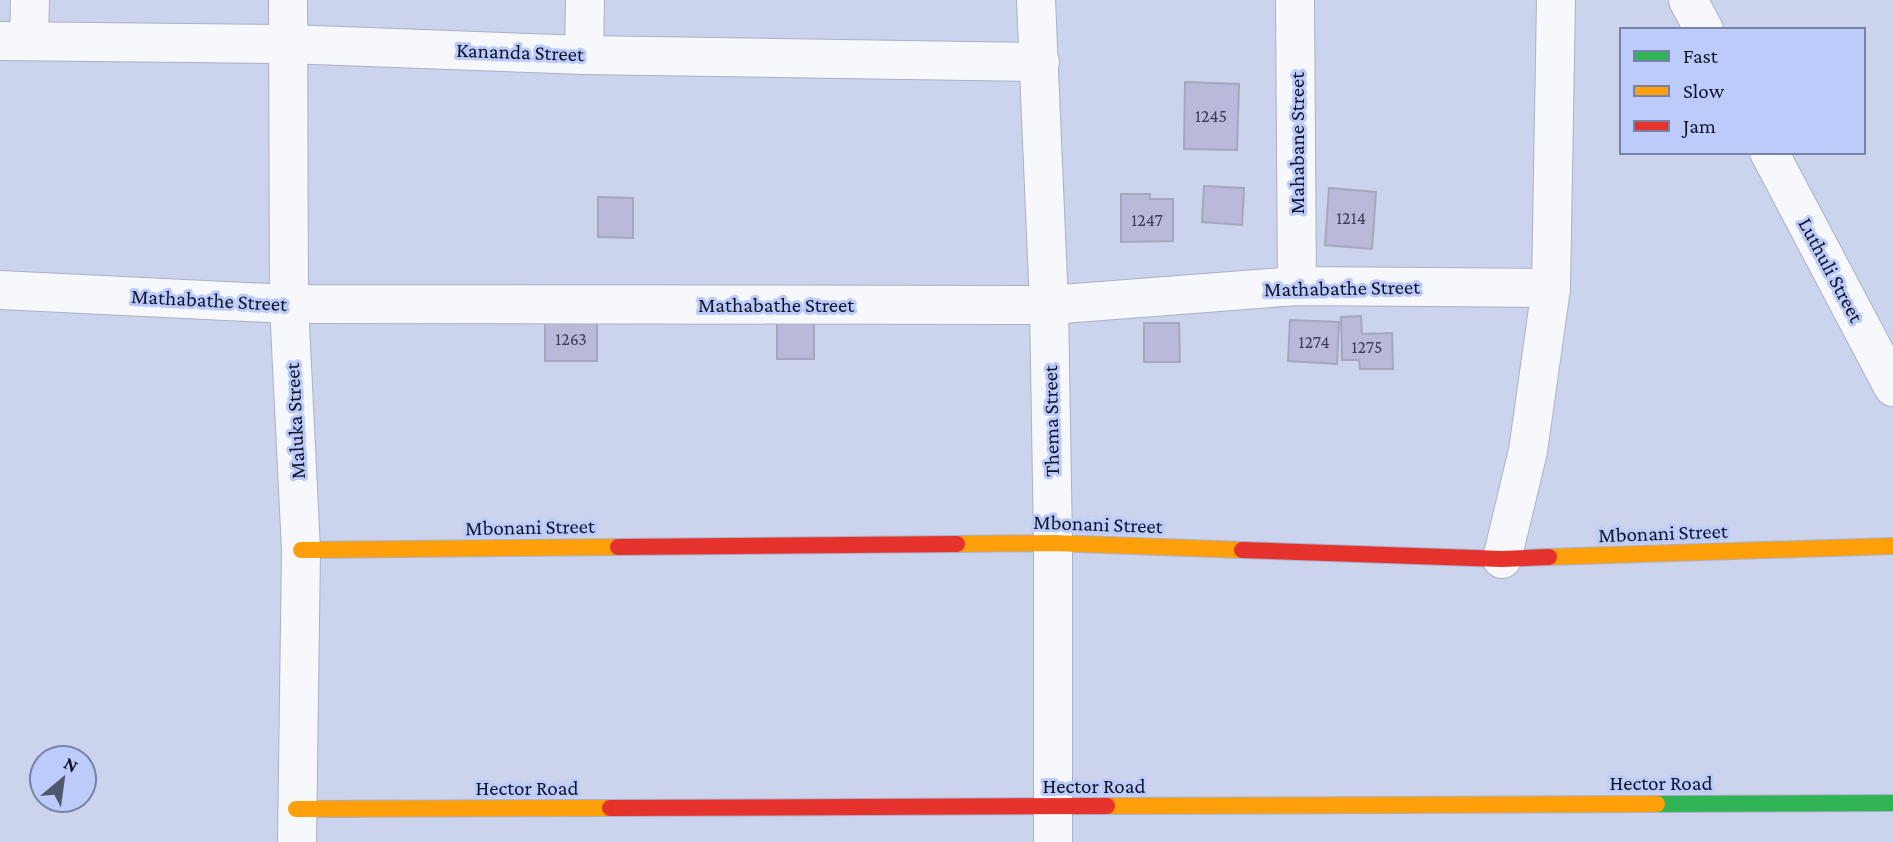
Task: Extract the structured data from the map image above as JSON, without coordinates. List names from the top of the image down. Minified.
{"streets":{"street":["Kananda Street","Mahabane Street","Luthuli Street","Mathabathe Street","Maluka Street","Thema Street","Mbonani Street","Hector Road"]},"crossings":[["Kananda Street","Maluka Street"],["Kananda Street","Thema Street"],["Mahabane Street","Mathabathe Street"],["Mathabathe Street","Maluka Street"],["Mathabathe Street","Thema Street"],["Maluka Street","Mbonani Street"],["Maluka Street","Hector Road"],["Thema Street","Mbonani Street"],["Thema Street","Hector Road"]],"house_numbers":["1245","1214","1247","1263","1274","1275"],"legend":["Fast","Slow","Jam"],"north":"top right"}
